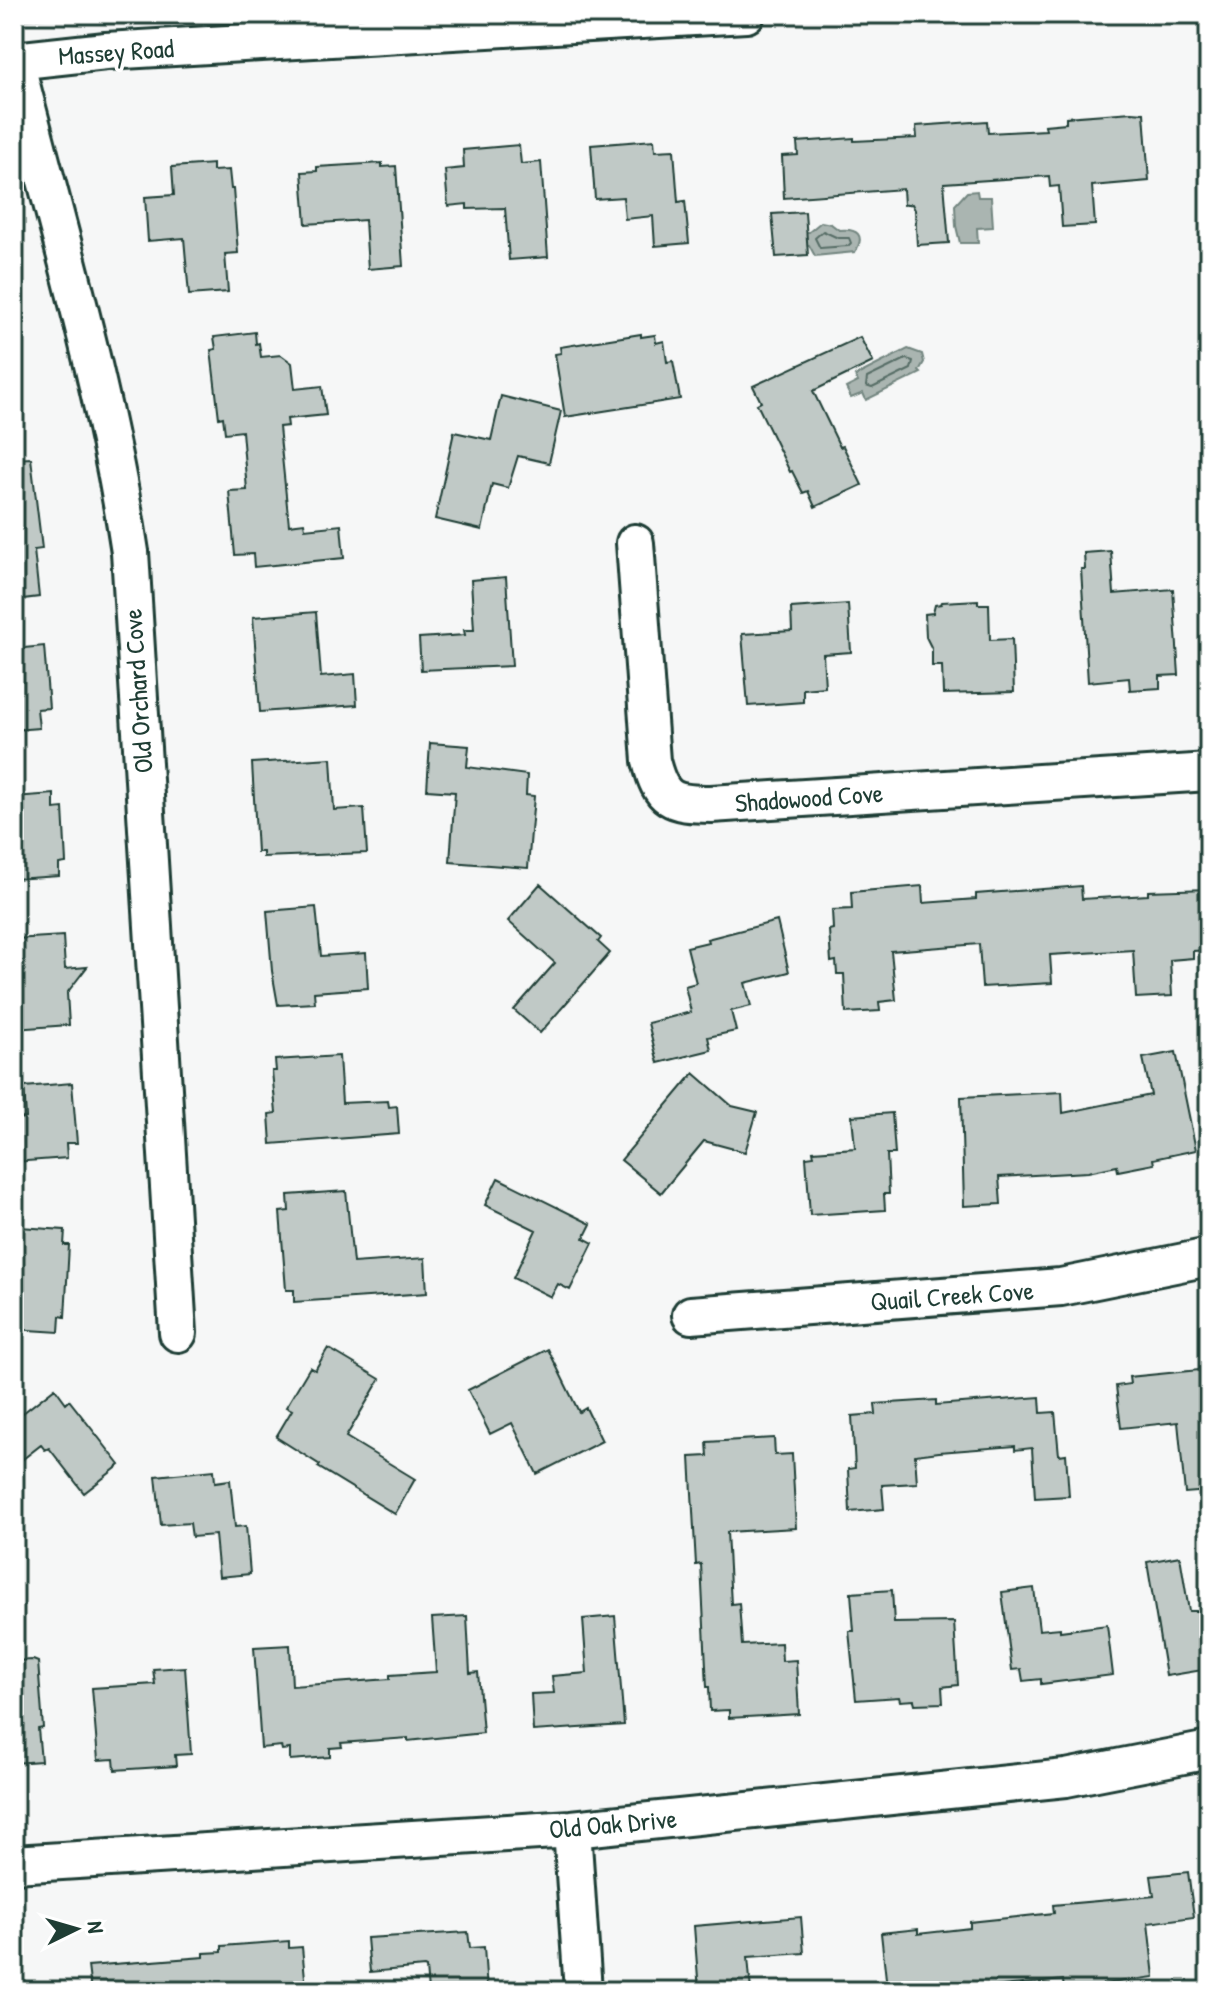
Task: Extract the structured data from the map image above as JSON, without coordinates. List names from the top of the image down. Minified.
{"streets":{"street":["Massey Road","Old Orchard Cove","Shadowood Cove","Quail Creek Cove","Old Oak Drive"]},"crossings":[["Massey Road","Old Orchard Cove"]],"north":"right"}
